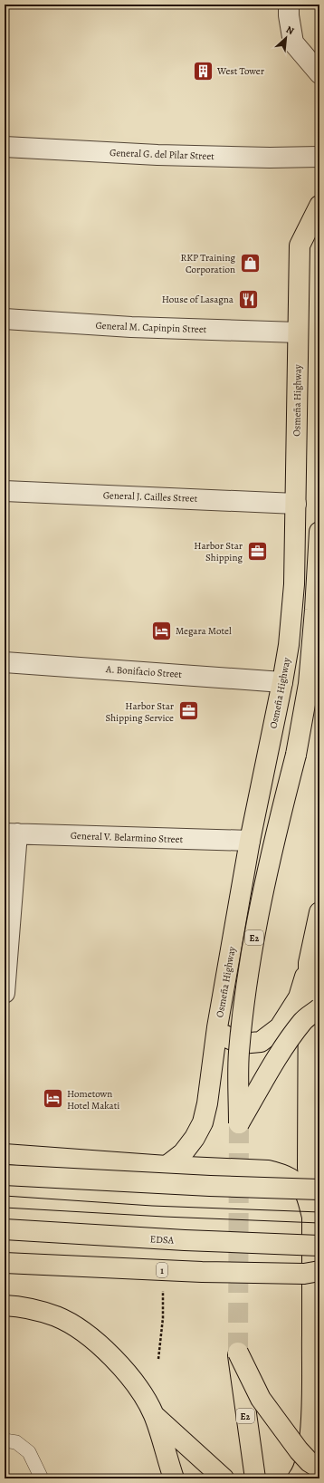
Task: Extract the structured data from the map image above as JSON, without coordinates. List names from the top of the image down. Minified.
{"streets":{"main road":["Osmeña Highway","E2","EDSA","1"],"street":["General G. del Pilar Street","General M. Capinpin Street","General J. Cailles Street","A. Bonifacio Street","General V. Belarmino Street"]},"crossings":[["General M. Capinpin Street","Osmeña Highway"],["Osmeña Highway","General J. Cailles Street"],["Osmeña Highway","A. Bonifacio Street"],["Osmeña Highway","General V. Belarmino Street"]],"places":{"building":["West Tower"],"shop":["RKP Training Corporation"],"restaurant":["House of Lasagna"],"office":["Harbor Star Shipping","Harbor Star Shipping Service"],"hotel":["Megara Motel","Hometown Hotel Makati"]},"north":"top right"}
